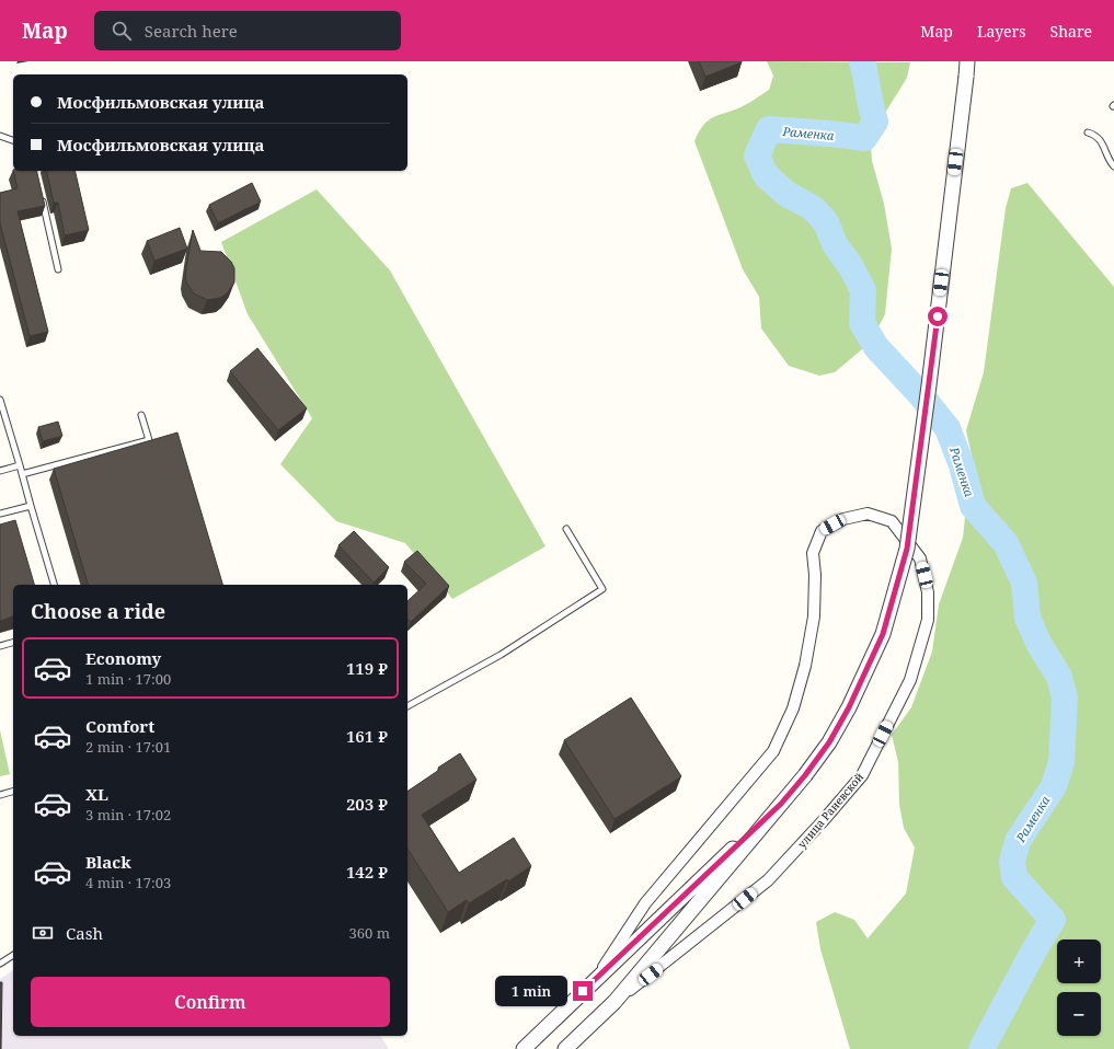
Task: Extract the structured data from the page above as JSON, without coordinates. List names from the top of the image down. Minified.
{"streets":{"street":["улица Раневской"]},"water":["Раменка"],"page":{"header":"Map","search":"Search here","nav":["Map","Layers","Share"],"banner":["Мосфильмовская улица","Мосфильмовская улица"],"heading":"Choose a ride","list":[{"name":"Economy","note":"1 min · 17:00","value":"119 ₽"},{"name":"Comfort","note":"2 min · 17:01","value":"161 ₽"},{"name":"XL","note":"3 min · 17:02","value":"203 ₽"},{"name":"Black","note":"4 min · 17:03","value":"142 ₽"}],"pay":["Cash","360 m"],"map_buttons":["+","−"],"buttons":"Confirm","bubble":"1 min"}}
